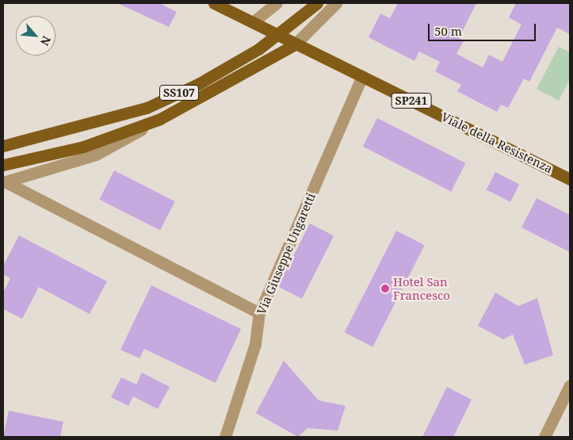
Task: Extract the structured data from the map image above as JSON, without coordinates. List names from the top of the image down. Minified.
{"streets":{"main road":["SS107","SP241","Viale della Resistenza"],"street":["Via Giuseppe Ungaretti"]},"crossings":[["SP241","Viale della Resistenza"],["Viale della Resistenza","Via Giuseppe Ungaretti"]],"places":["Hotel San Francesco"],"scale_bar":"50 m","north":"bottom right"}
